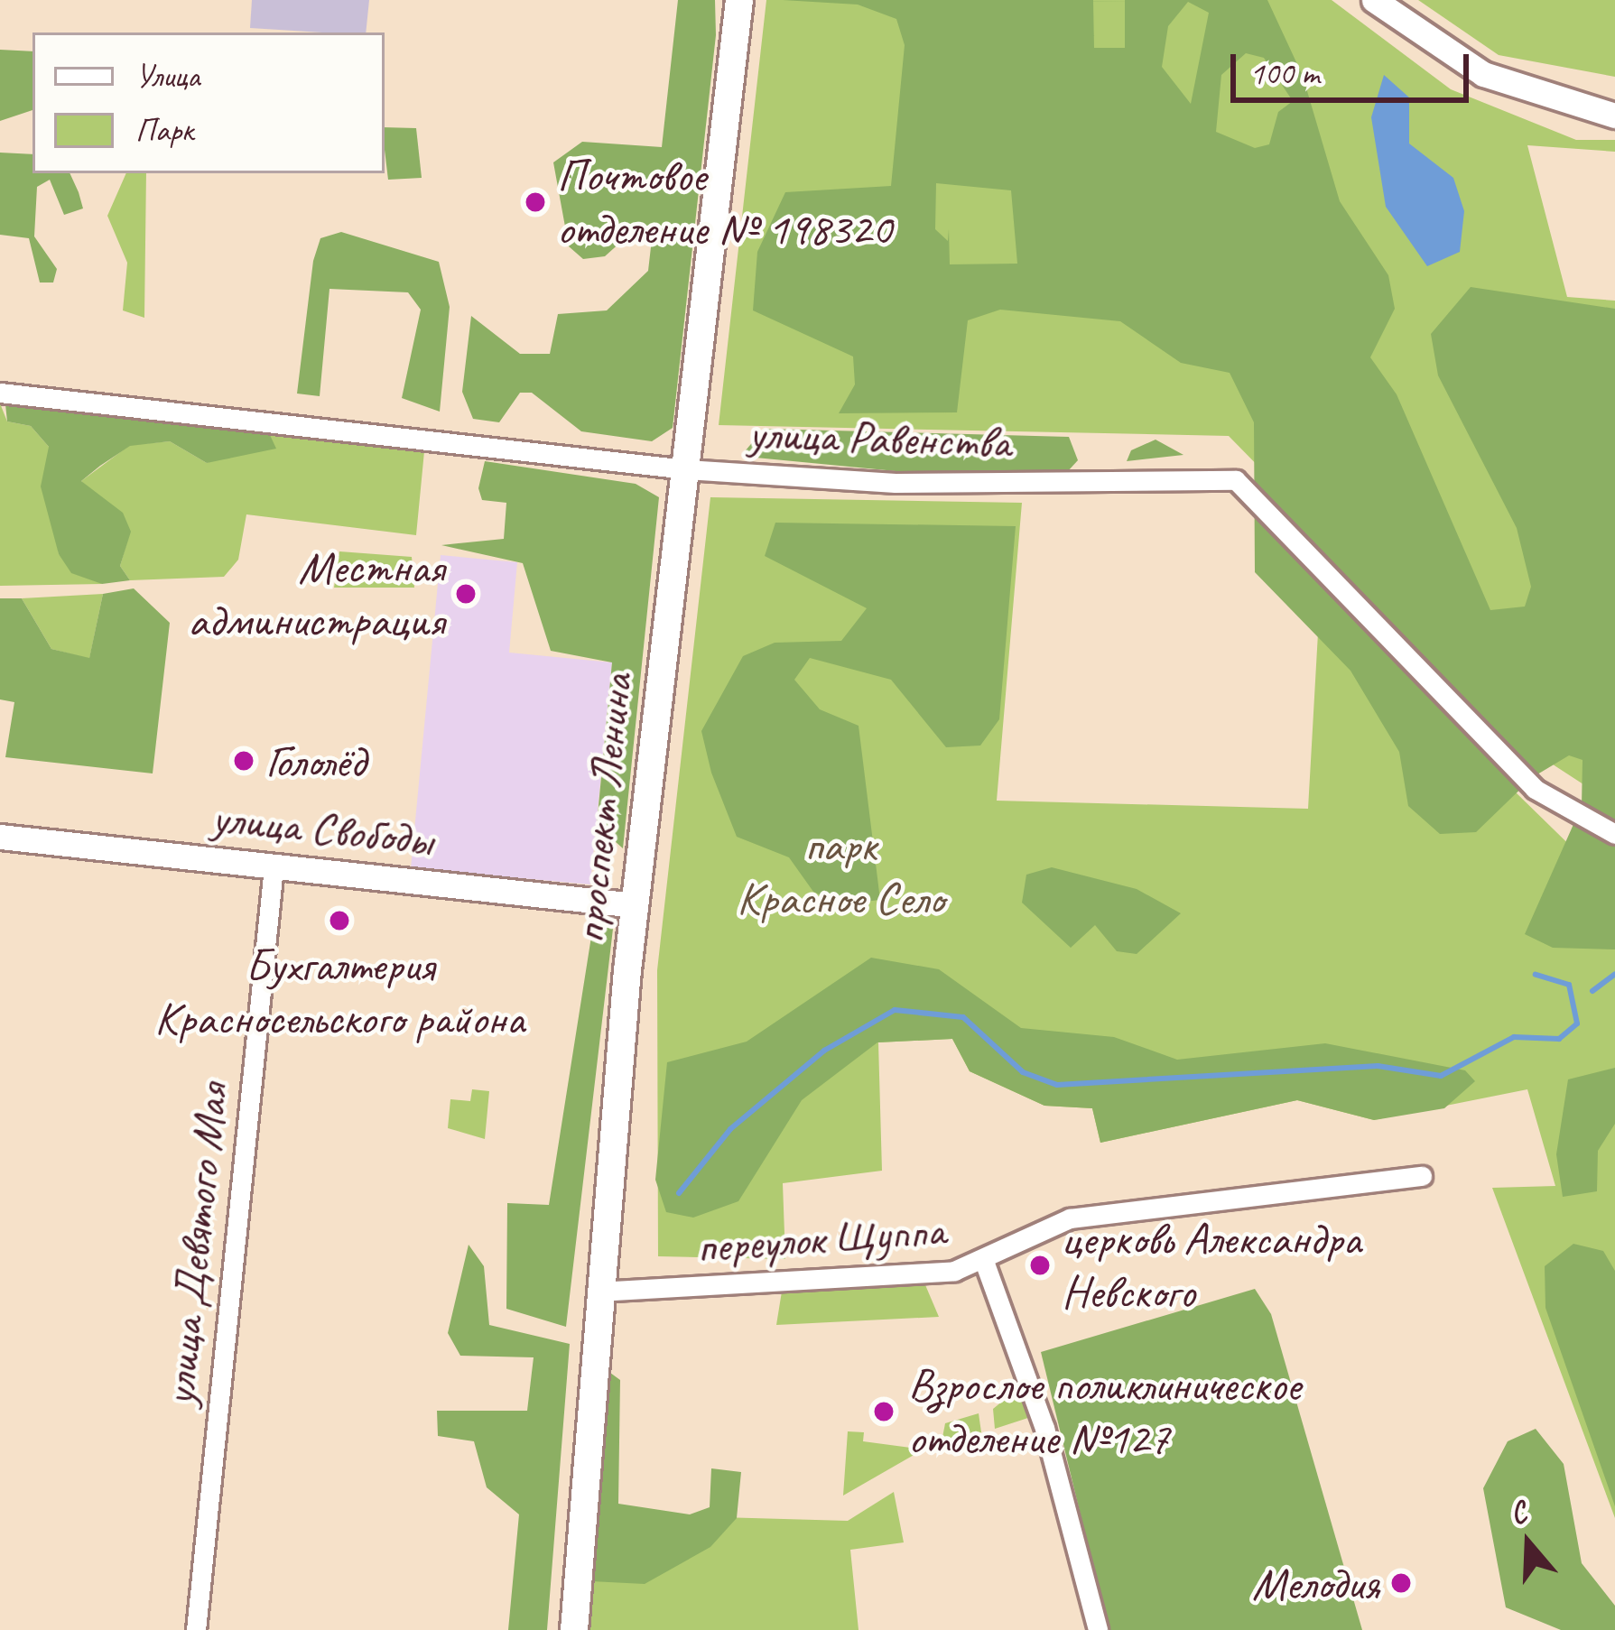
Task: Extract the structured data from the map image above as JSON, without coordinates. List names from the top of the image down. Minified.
{"streets":{"main road":["проспект Ленина","улица Свободы"],"street":["улица Равенства","переулок Щуппа","улица Девятого Мая"]},"crossings":[["улица Равенства","проспект Ленина"],["проспект Ленина","улица Свободы"],["проспект Ленина","переулок Щуппа"],["улица Свободы","улица Девятого Мая"]],"parks":["парк Красное Село"],"places":["Почтовое отделение № 198320","Местная администрация","Гололёд","Бухгалтерия Красносельского района","церковь Александра Невского","Взрослое поликлиническое отделение №127","Мелодия"],"legend":["Улица","Парк"],"scale_bar":"100 m","north":"top"}
